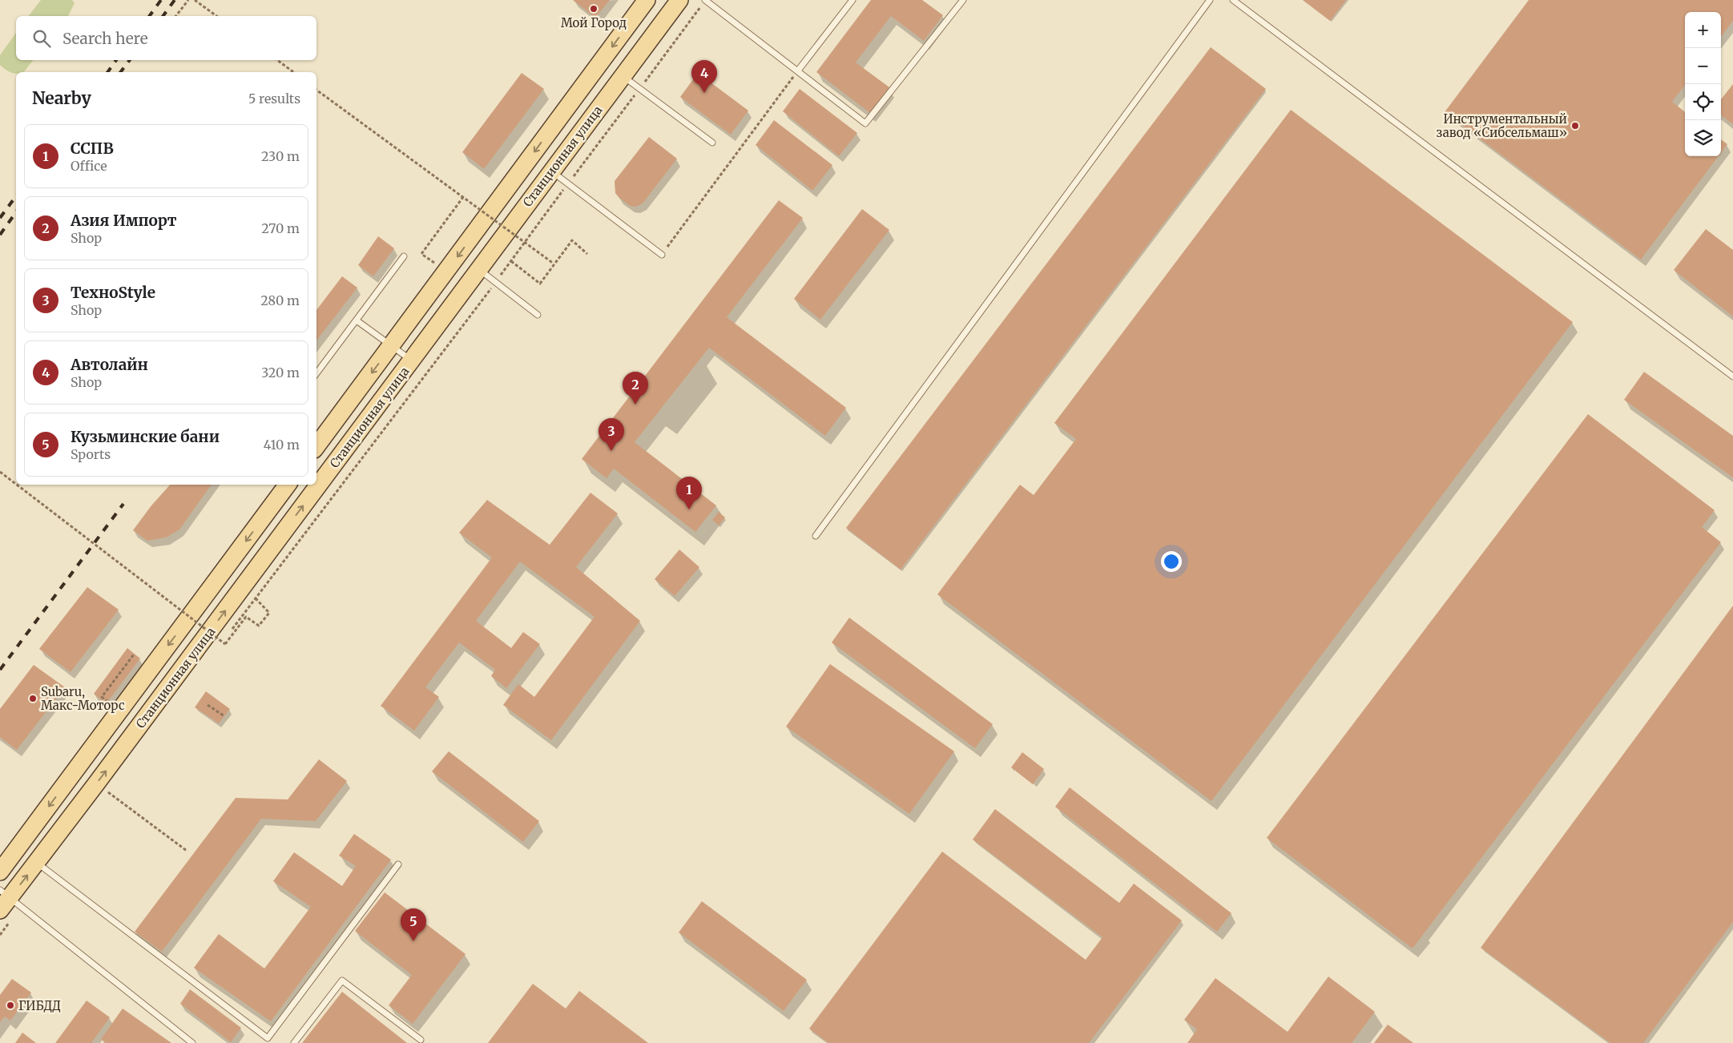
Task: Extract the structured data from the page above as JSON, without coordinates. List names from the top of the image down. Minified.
{"streets":{"main road":["Станционная улица"]},"places":["Мой Город","Инструментальный завод «Сибсельмаш»","Subaru, Макс-Моторс","ГИБДД"],"page":{"map_buttons":["+","−"],"search":"Search here","pins":["4","2","3","1","5"],"heading":["Nearby","5 results"],"list":[{"mark":"1","name":"ССПВ","note":"Office","value":"230 m"},{"mark":"2","name":"Азия Импорт","note":"Shop","value":"270 m"},{"mark":"3","name":"ТехноStyle","note":"Shop","value":"280 m"},{"mark":"4","name":"Автолайн","note":"Shop","value":"320 m"},{"mark":"5","name":"Кузьминские бани","note":"Sports","value":"410 m"}]}}
